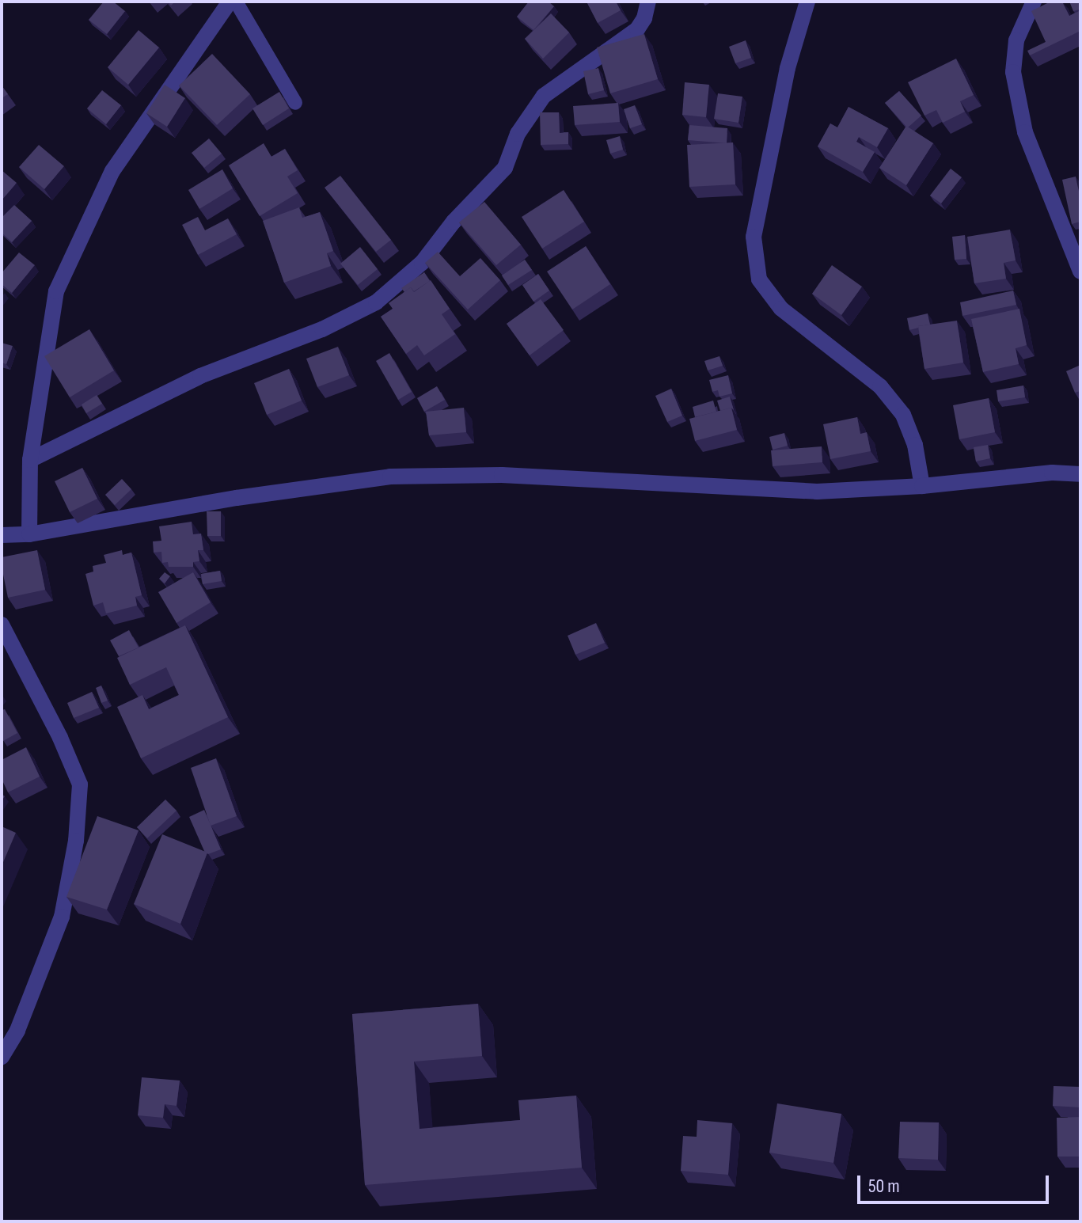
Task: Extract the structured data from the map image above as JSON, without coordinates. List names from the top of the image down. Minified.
{"scale_bar":"50 m"}
